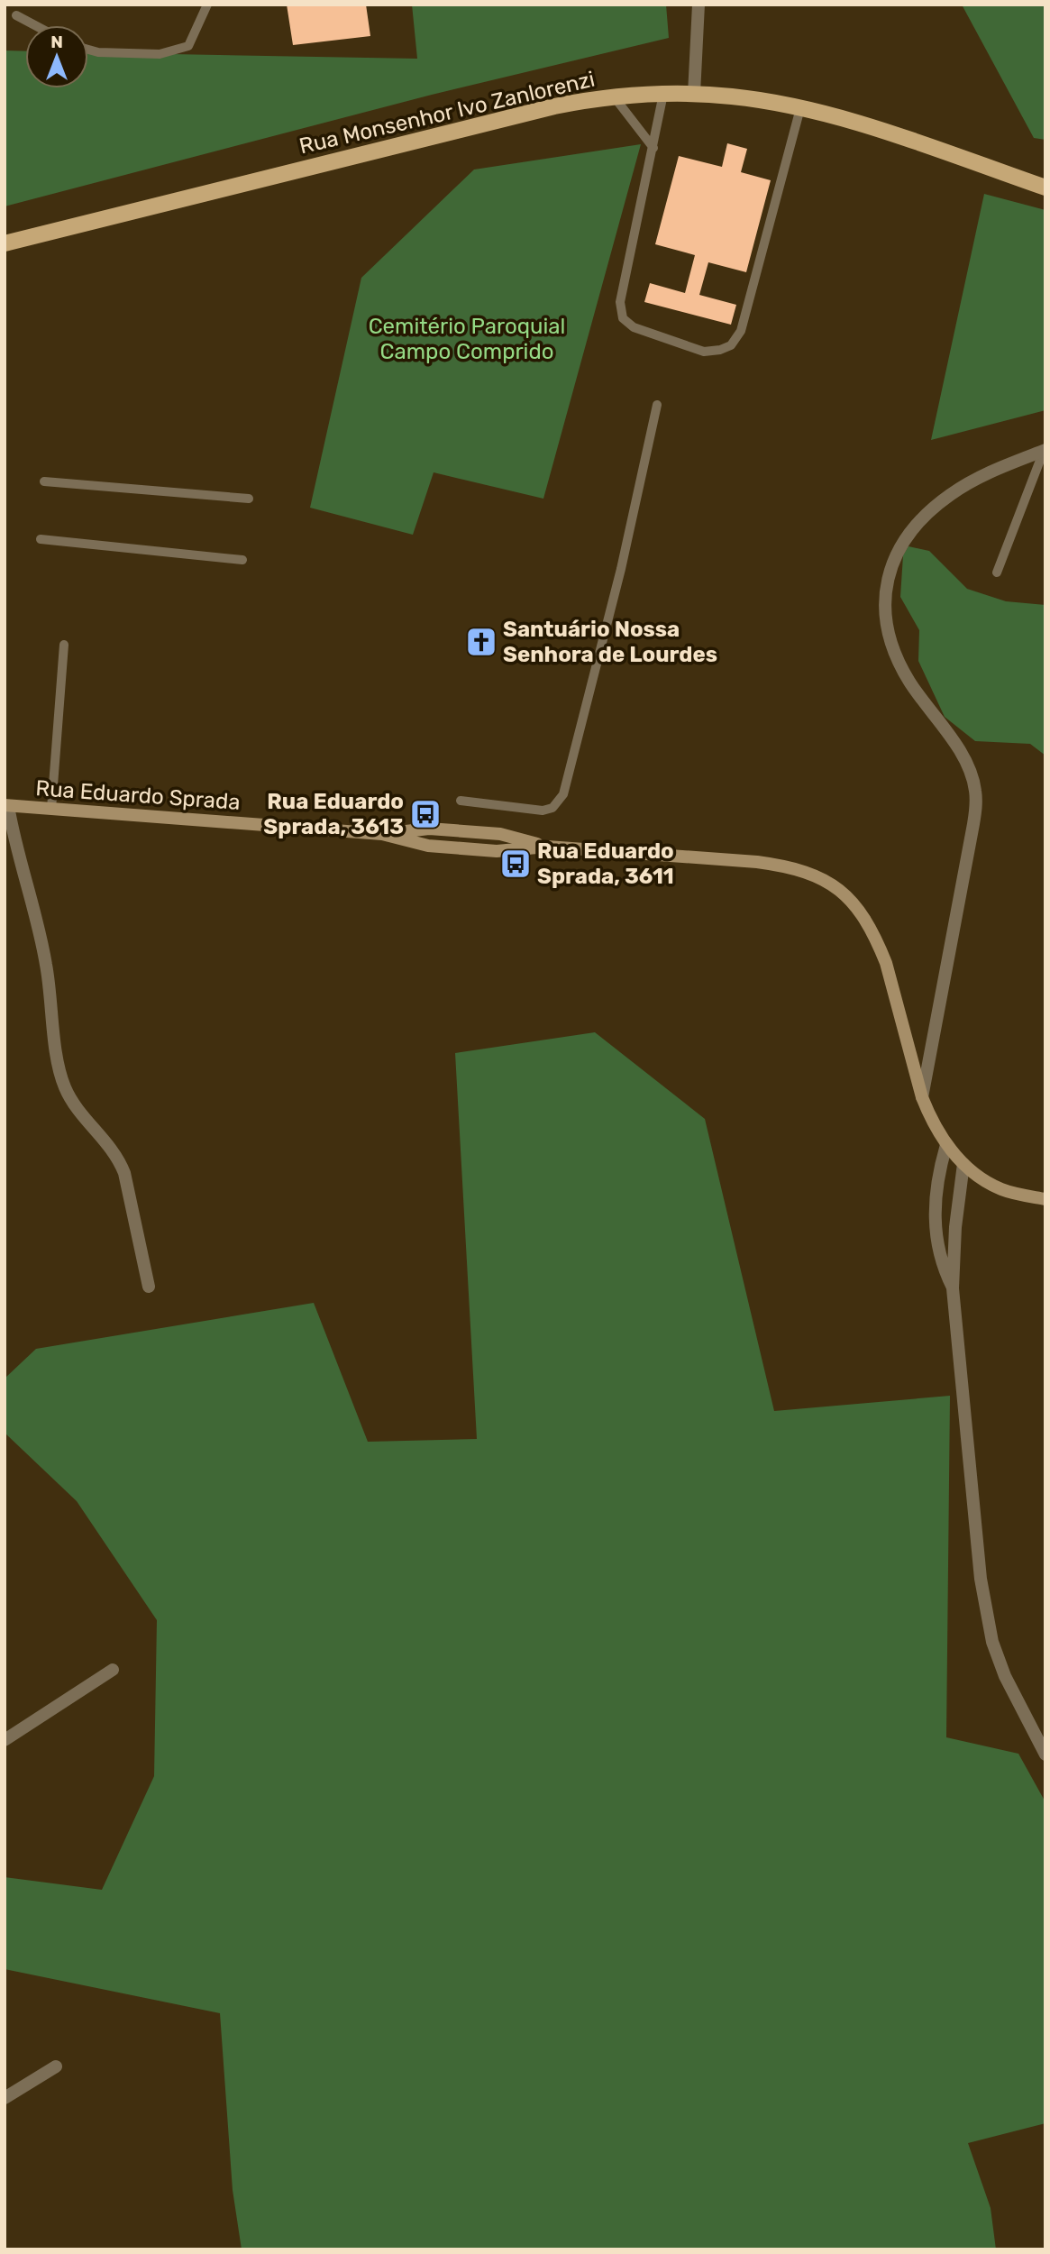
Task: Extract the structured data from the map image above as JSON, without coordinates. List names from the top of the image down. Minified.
{"streets":{"main road":["Rua Monsenhor Ivo Zanlorenzi","Rua Eduardo Sprada"]},"parks":["Cemitério Paroquial Campo Comprido"],"places":{"church":["Santuário Nossa Senhora de Lourdes"],"bus stop":["Rua Eduardo Sprada, 3613","Rua Eduardo Sprada, 3611"]},"north":"top"}
